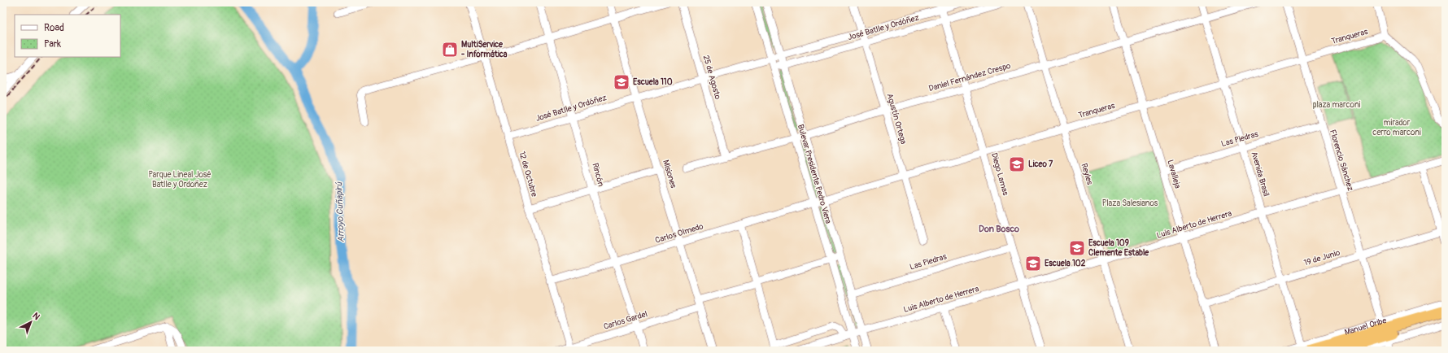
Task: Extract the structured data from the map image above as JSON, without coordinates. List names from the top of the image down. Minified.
{"streets":{"highway":["Manuel Oribe"],"street":["José Batlle y Ordóñez","Tranqueras","25 de Agosto","Daniel Fernández Crespo","Agustín Ortega","Las Piedras","Florencio Sánchez","12 de Octubre","Misiones","Bulevar Presidente Pedro Viera","Diego Lamas","Reyles","Lavalleja","Avenida Brasil","Rincón","Luis Alberto de Herrera","Carlos Olmedo","19 de Junio","Carlos Gardel"]},"crossings":[["José Batlle y Ordóñez","25 de Agosto"],["José Batlle y Ordóñez","Agustín Ortega"],["José Batlle y Ordóñez","12 de Octubre"],["José Batlle y Ordóñez","Misiones"],["José Batlle y Ordóñez","Bulevar Presidente Pedro Viera"],["José Batlle y Ordóñez","Diego Lamas"],["José Batlle y Ordóñez","Rincón"],["Tranqueras","Agustín Ortega"],["Tranqueras","Florencio Sánchez"],["Tranqueras","Bulevar Presidente Pedro Viera"],["Tranqueras","Diego Lamas"],["Tranqueras","Reyles"],["Tranqueras","Lavalleja"],["Tranqueras","Avenida Brasil"],["Tranqueras","Carlos Olmedo"],["25 de Agosto","Daniel Fernández Crespo"],["Daniel Fernández Crespo","Agustín Ortega"],["Daniel Fernández Crespo","Bulevar Presidente Pedro Viera"],["Daniel Fernández Crespo","Diego Lamas"],["Daniel Fernández Crespo","Reyles"],["Daniel Fernández Crespo","Lavalleja"],["Daniel Fernández Crespo","Avenida Brasil"],["Las Piedras","Florencio Sánchez"],["Las Piedras","Bulevar Presidente Pedro Viera"],["Las Piedras","Diego Lamas"],["Las Piedras","Lavalleja"],["Las Piedras","Avenida Brasil"],["Florencio Sánchez","Luis Alberto de Herrera"],["Florencio Sánchez","19 de Junio"],["Florencio Sánchez","Manuel Oribe"],["12 de Octubre","Carlos Olmedo"],["12 de Octubre","Carlos Gardel"],["Misiones","Carlos Olmedo"],["Misiones","Carlos Gardel"],["Bulevar Presidente Pedro Viera","Luis Alberto de Herrera"],["Bulevar Presidente Pedro Viera","Carlos Olmedo"],["Diego Lamas","Luis Alberto de Herrera"],["Reyles","Luis Alberto de Herrera"],["Lavalleja","Luis Alberto de Herrera"],["Lavalleja","19 de Junio"],["Avenida Brasil","Luis Alberto de Herrera"],["Avenida Brasil","19 de Junio"],["Avenida Brasil","Manuel Oribe"],["Rincón","Carlos Olmedo"],["Rincón","Carlos Gardel"]],"districts":["Don Bosco"],"water":["Arroyo Cuñapirú"],"parks":["plaza marconi","mirador cerro marconi","Parque Lineal José Batlle y Ordoñez","Plaza Salesianos"],"places":{"shop":["MultiService - Informática"],"school or university":["Escuela 110","Liceo 7","Escuela 109 Clemente Estable","Escuela 102"]},"legend":["Road","Park"],"north":"top right"}
